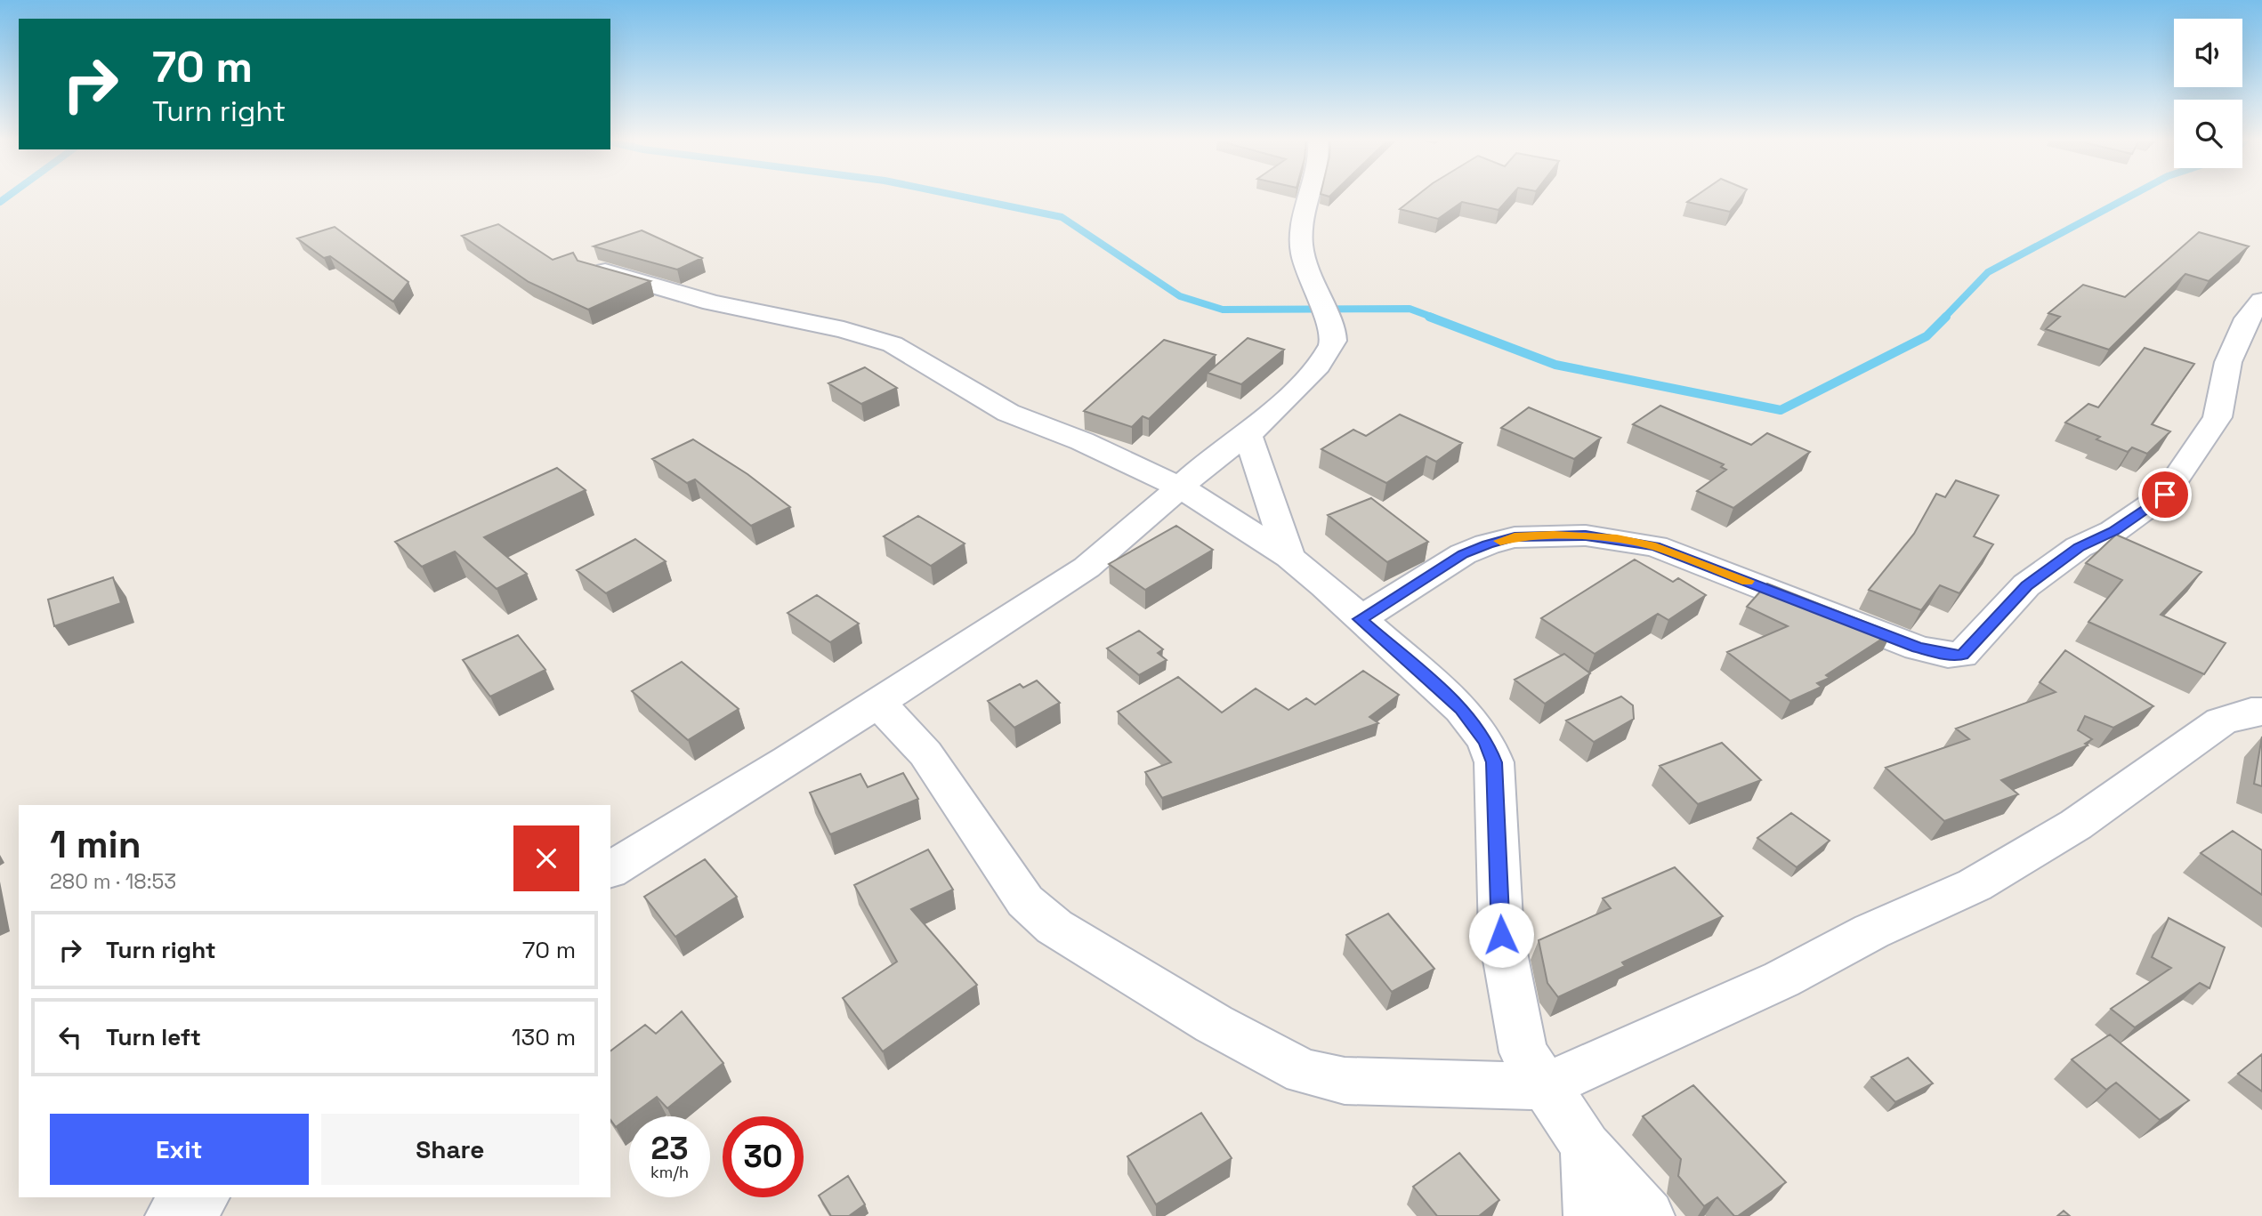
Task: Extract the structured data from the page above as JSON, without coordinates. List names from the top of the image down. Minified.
{"page":{"turn":["70 m","Turn right"],"heading":["1 min","280 m · 18:53"],"list":[{"name":"Turn right","value":"70 m"},{"name":"Turn left","value":"130 m"}],"buttons":["Exit","Share"],"speed":"23 km/h","limit":"30"}}
